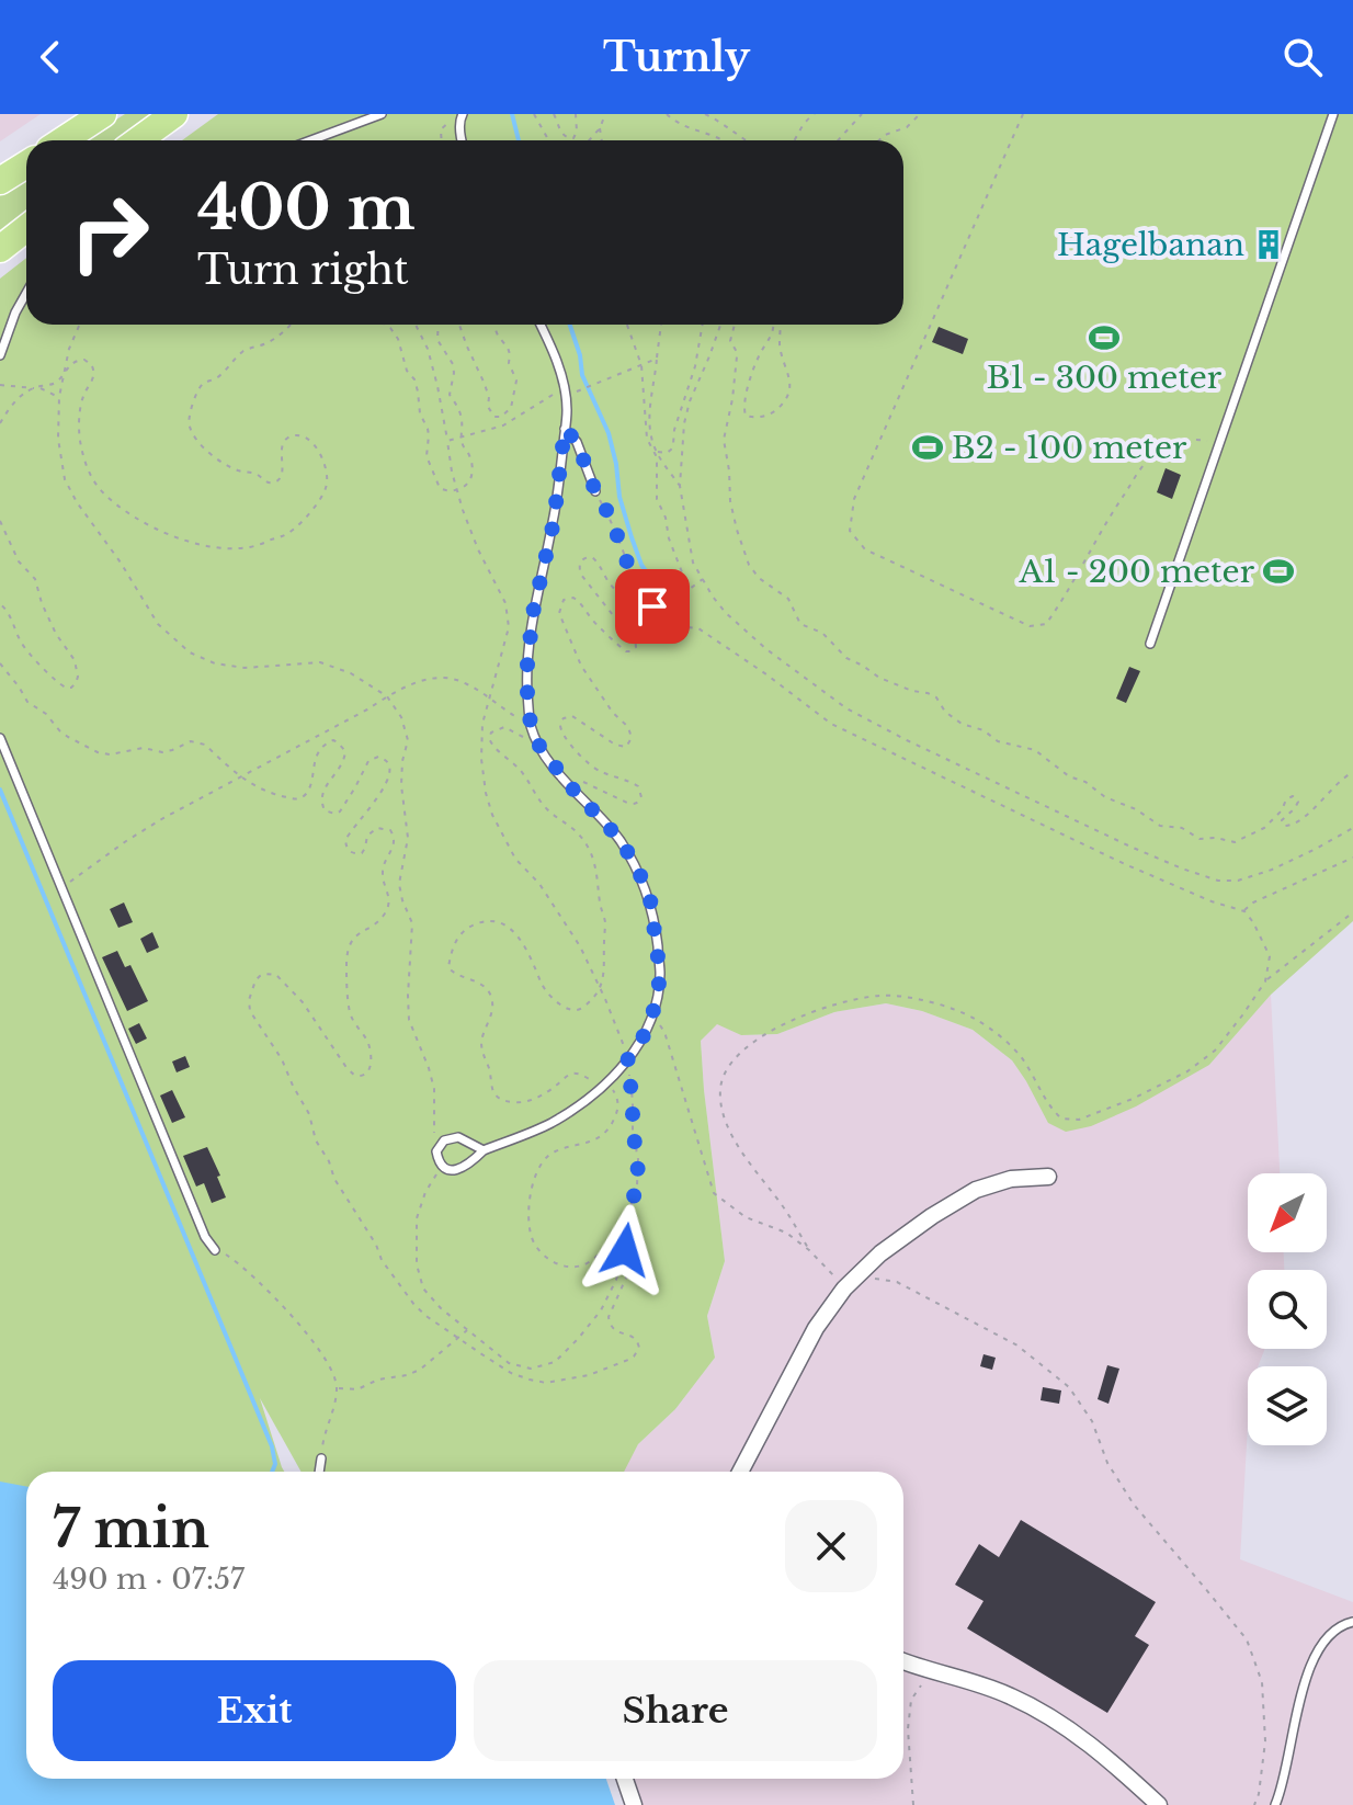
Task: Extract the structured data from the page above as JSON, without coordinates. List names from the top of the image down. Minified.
{"places":{"building":["Hagelbanan"],"sports":["B1 - 300 meter","B2 - 100 meter","A1 - 200 meter"]},"north":"bottom left","page":{"header":"Turnly","turn":["400 m","Turn right"],"heading":["7 min","490 m · 07:57"],"buttons":["Exit","Share"]}}
